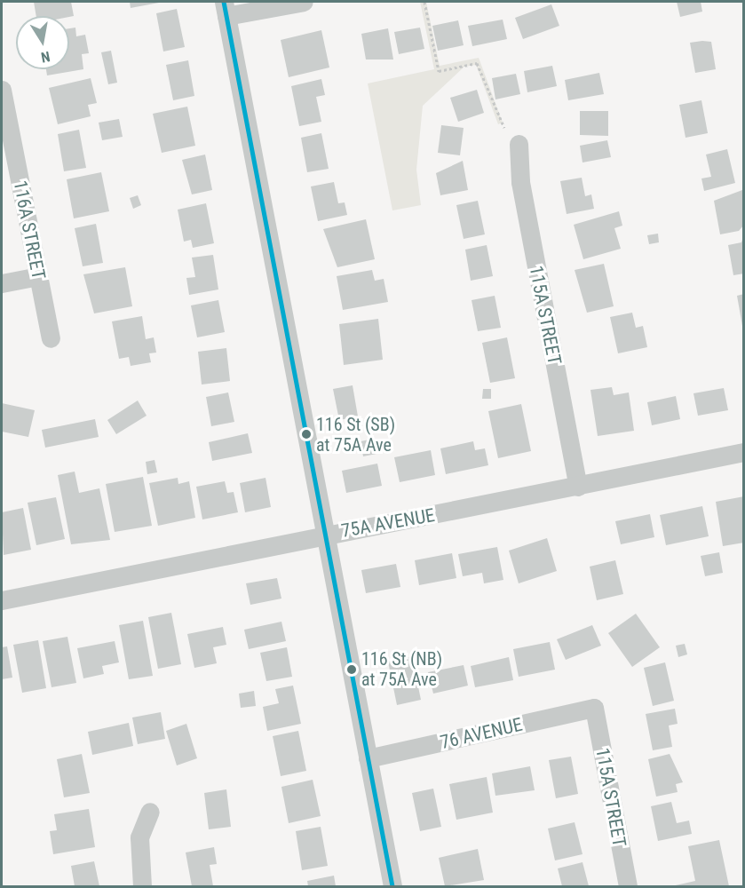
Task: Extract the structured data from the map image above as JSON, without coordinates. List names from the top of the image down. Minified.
{"streets":{"street":["116A STREET","115A STREET","75A AVENUE","76 AVENUE"]},"crossings":[["115A STREET","75A AVENUE"],["115A STREET","76 AVENUE"]],"places":["116 St (SB) at 75A Ave","116 St (NB) at 75A Ave"],"north":"bottom"}
